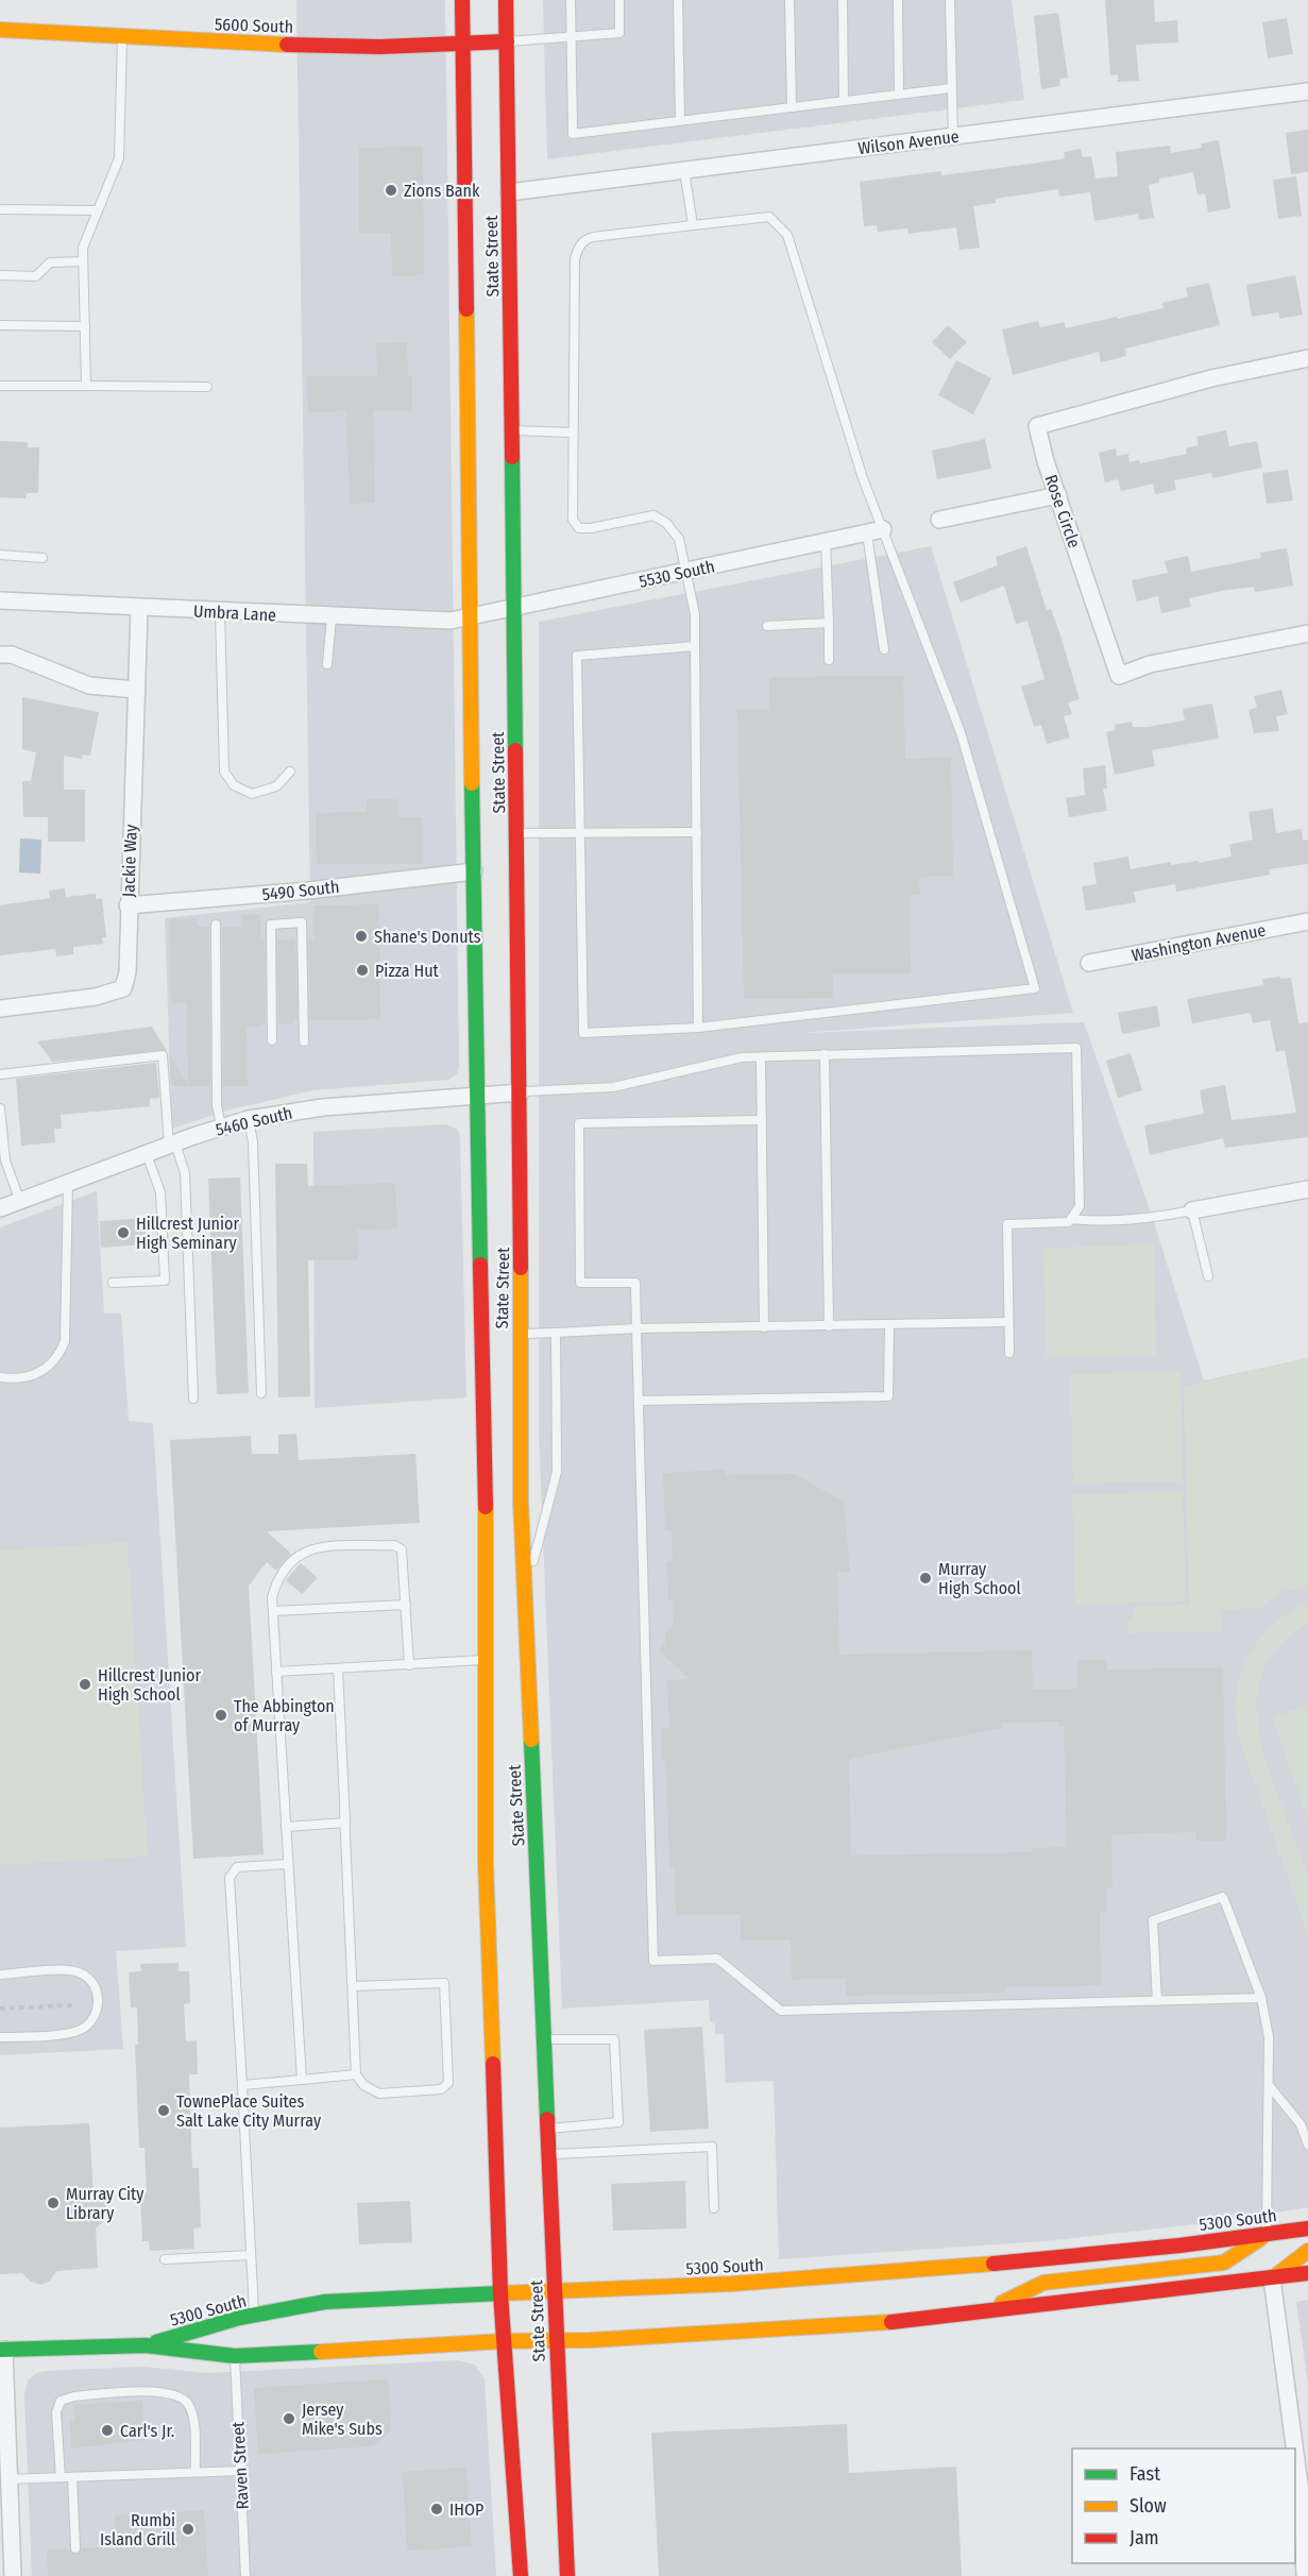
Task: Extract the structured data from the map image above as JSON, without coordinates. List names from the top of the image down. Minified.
{"streets":{"main road":["5600 South","State Street","5300 South"],"street":["Wilson Avenue","Rose Circle","5530 South","Umbra Lane","Jackie Way","5490 South","Washington Avenue","5460 South"],"lane":["Raven Street"]},"crossings":[["5600 South","State Street"],["Wilson Avenue","State Street"],["State Street","5530 South"],["State Street","Umbra Lane"],["State Street","5490 South"],["State Street","5460 South"],["State Street","5300 South"],["5530 South","Umbra Lane"],["Umbra Lane","Jackie Way"],["Jackie Way","5490 South"],["5300 South","Raven Street"]],"places":["Zions Bank","Shane's Donuts","Pizza Hut","Hillcrest Junior High Seminary","Murray High School","Hillcrest Junior High School","The Abbington of Murray","TownePlace Suites Salt Lake City Murray","Murray City Library","Jersey Mike's Subs","Carl's Jr.","IHOP","Rumbi Island Grill"],"legend":["Fast","Slow","Jam"]}
